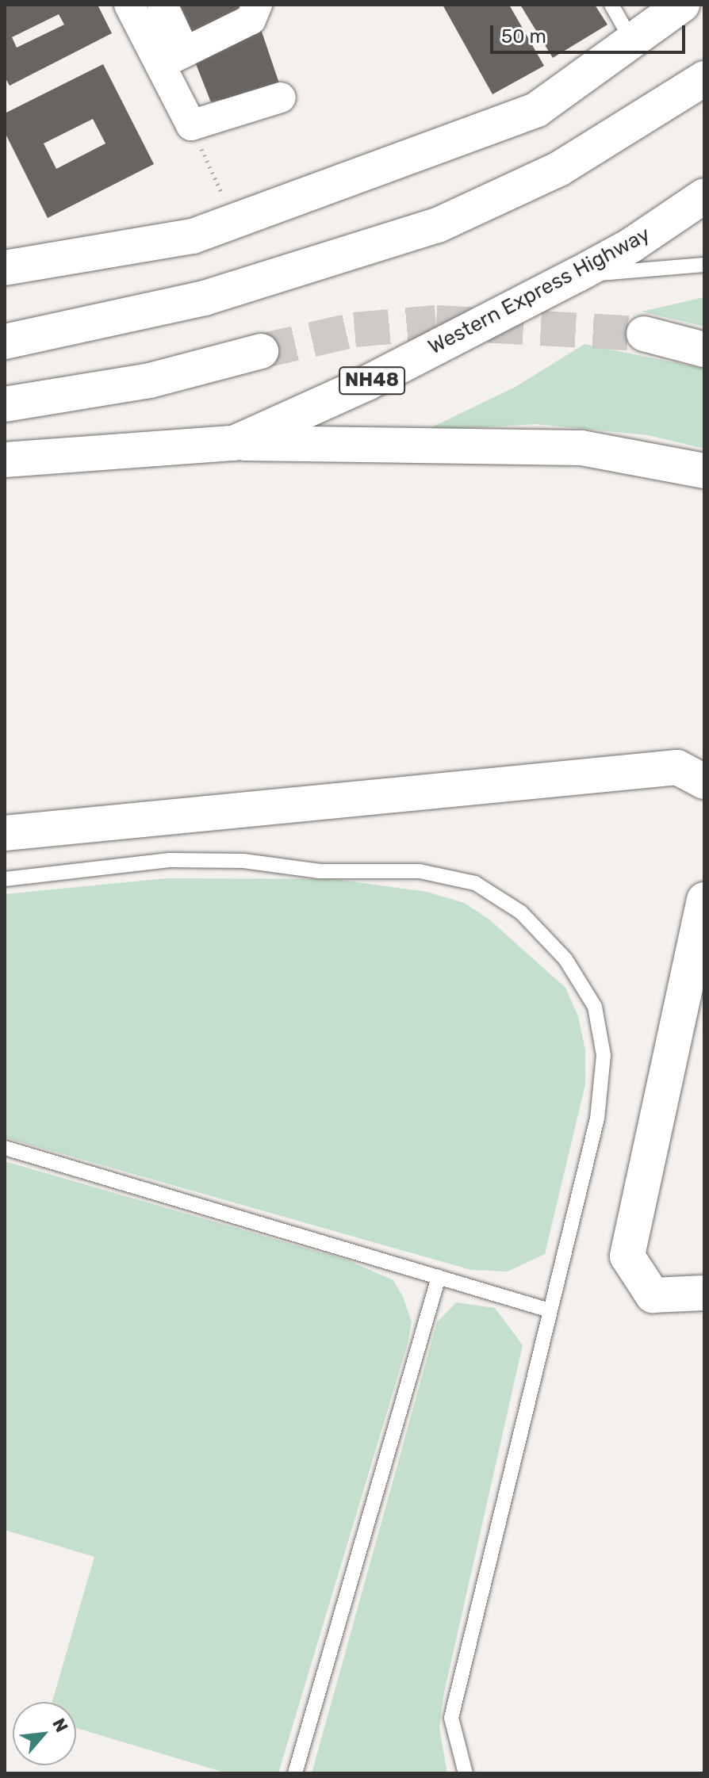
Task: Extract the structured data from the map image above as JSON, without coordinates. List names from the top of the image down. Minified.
{"streets":{"main road":["Western Express Highway","NH48"]},"scale_bar":"50 m","north":"top right"}
